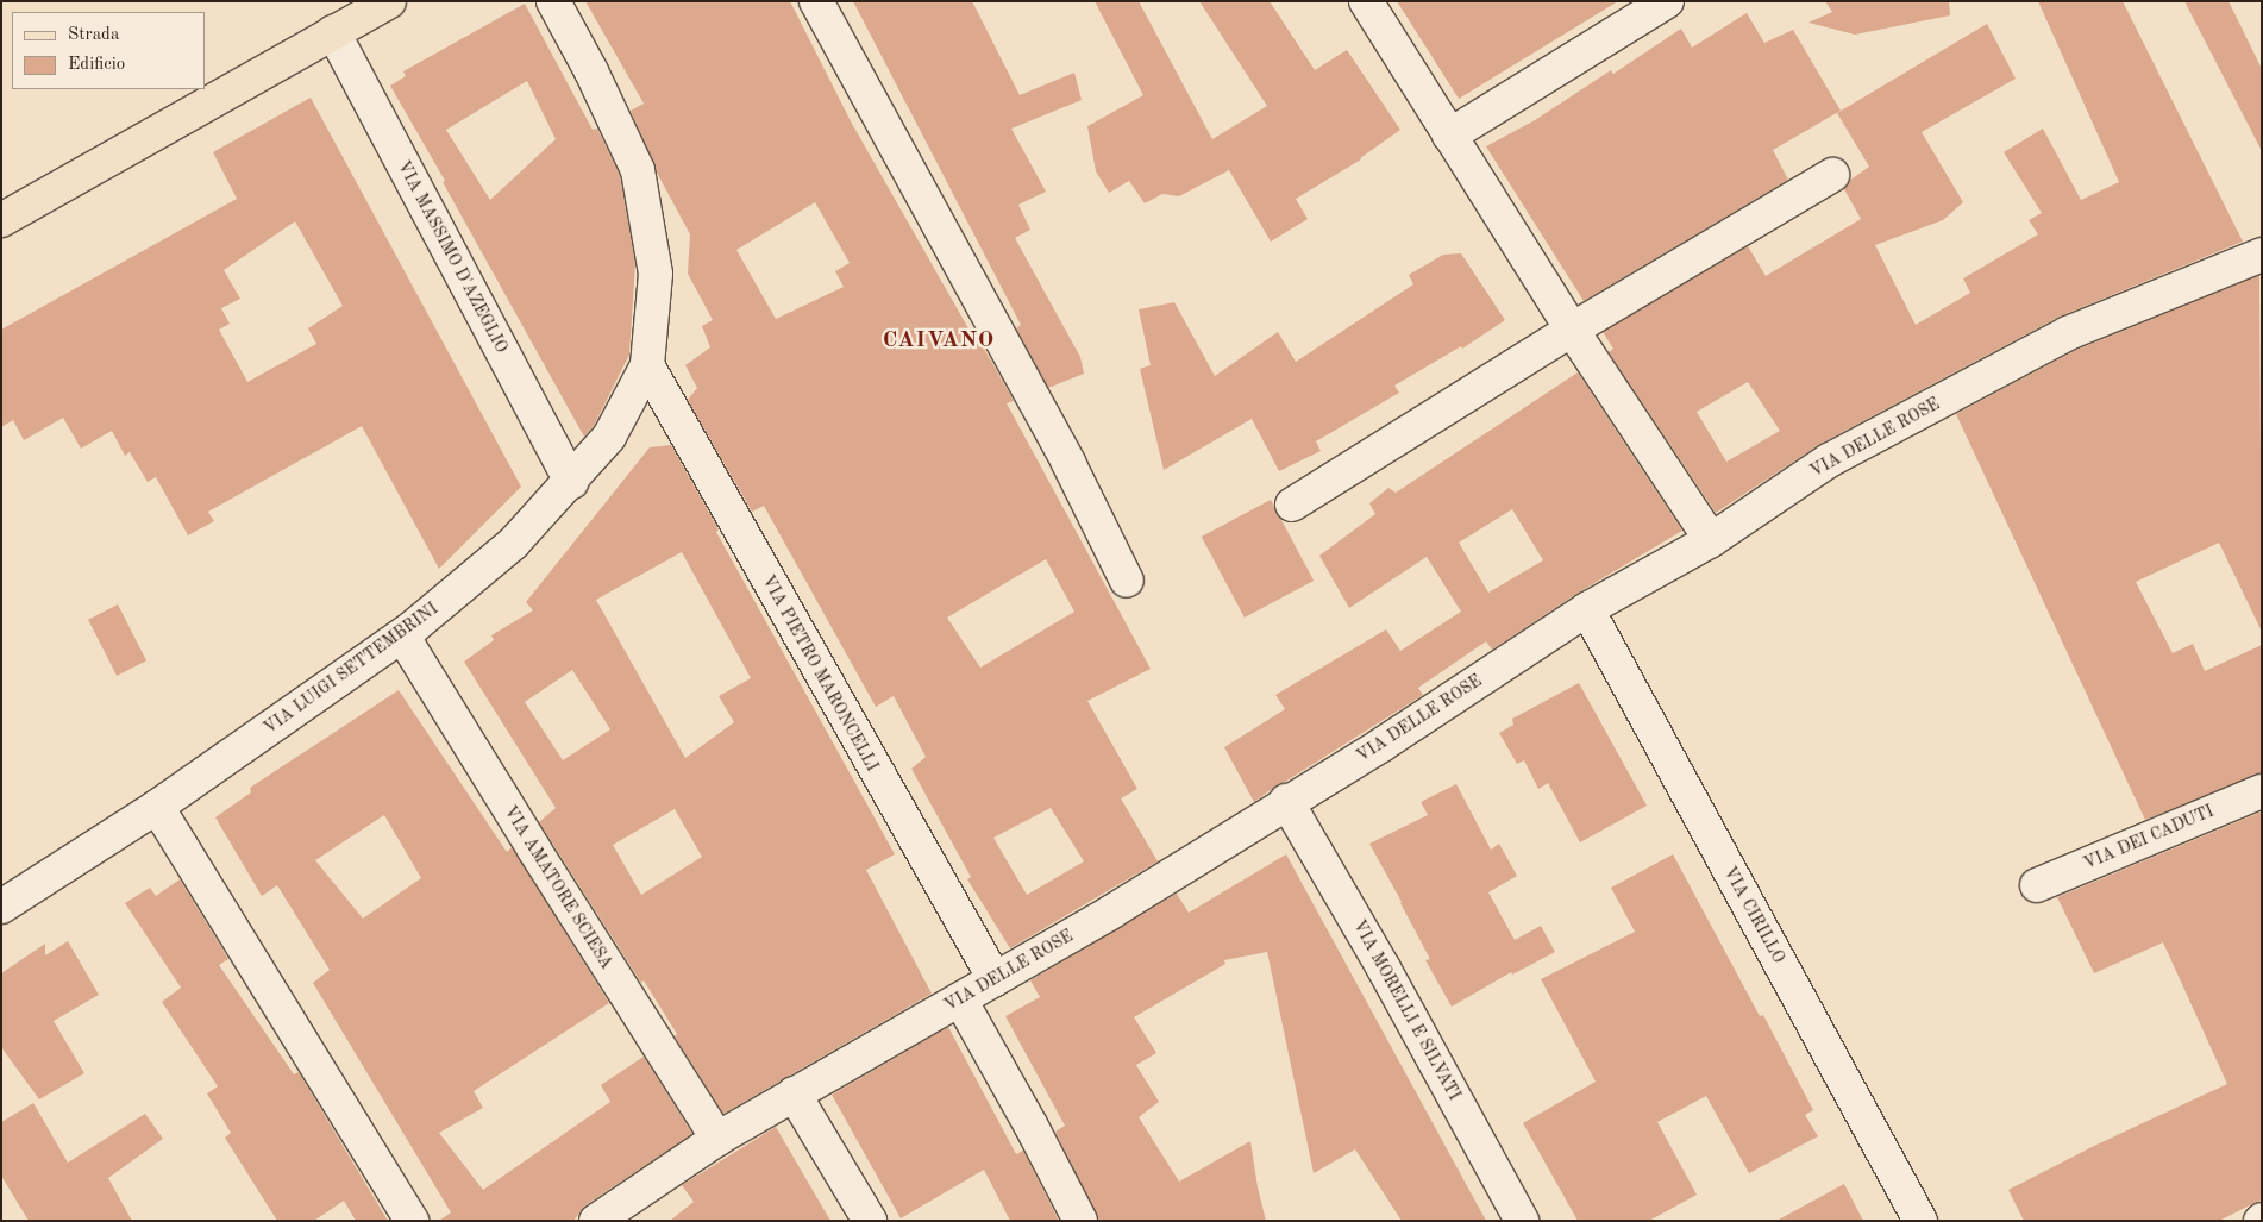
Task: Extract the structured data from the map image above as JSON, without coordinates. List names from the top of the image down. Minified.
{"streets":{"street":["VIA MASSIMO D'AZEGLIO","VIA DELLE ROSE","VIA LUIGI SETTEMBRINI","VIA PIETRO MARONCELLI","VIA DEI CADUTI","VIA AMATORE SCIESA","VIA CIRILLO","VIA MORELLI E SILVATI"]},"crossings":[["VIA MASSIMO D'AZEGLIO","VIA LUIGI SETTEMBRINI"],["VIA DELLE ROSE","VIA PIETRO MARONCELLI"],["VIA DELLE ROSE","VIA AMATORE SCIESA"],["VIA DELLE ROSE","VIA CIRILLO"],["VIA DELLE ROSE","VIA MORELLI E SILVATI"],["VIA LUIGI SETTEMBRINI","VIA PIETRO MARONCELLI"],["VIA LUIGI SETTEMBRINI","VIA AMATORE SCIESA"]],"districts":["CAIVANO"],"legend":["Strada","Edificio"]}
